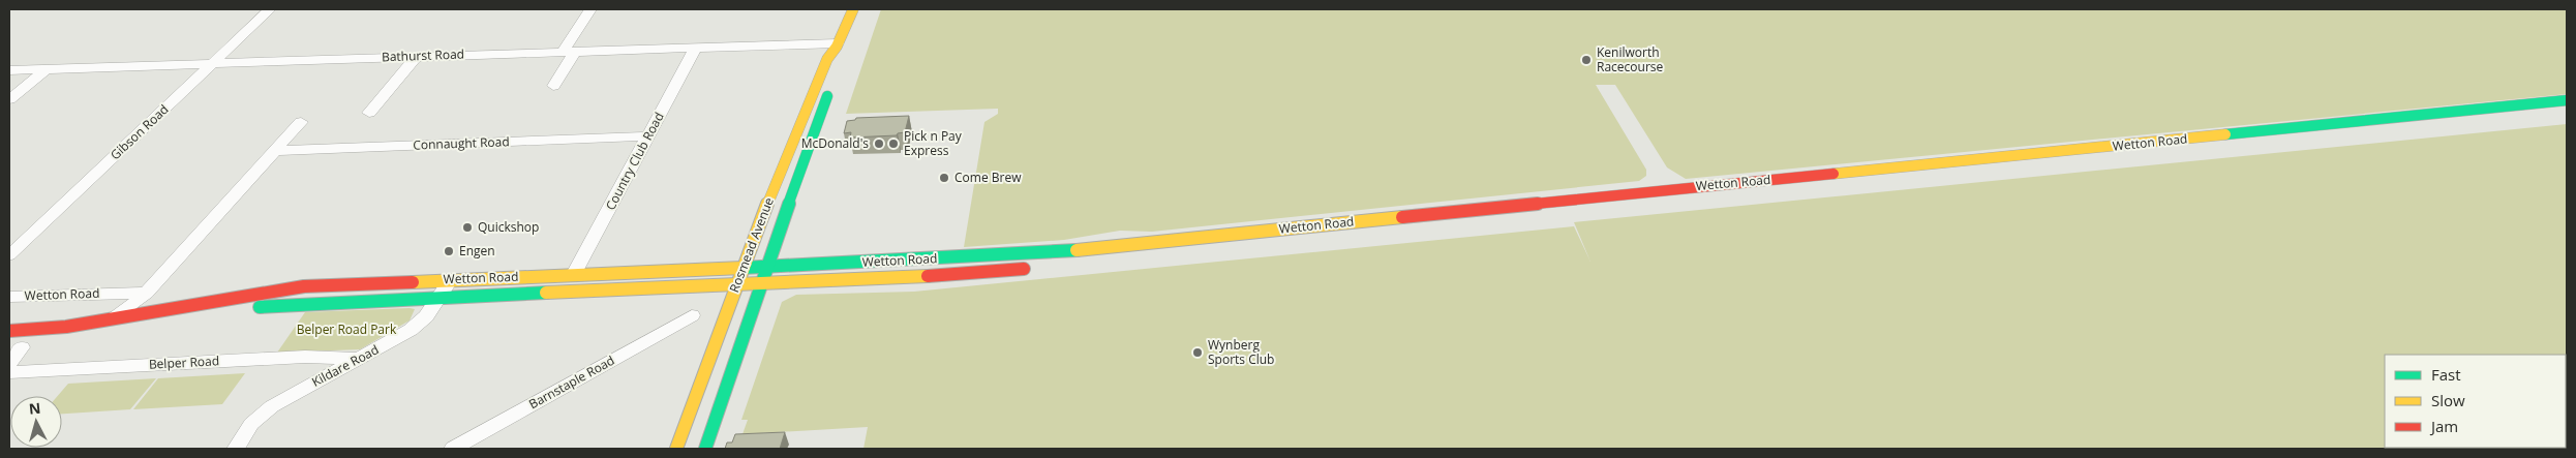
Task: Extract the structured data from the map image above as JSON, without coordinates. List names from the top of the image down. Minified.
{"streets":{"main road":["Wetton Road","Rosmead Avenue"],"street":["Bathurst Road","Gibson Road","Connaught Road","Country Club Road","Belper Road","Kildare Road","Barnstaple Road"]},"crossings":[["Bathurst Road","Gibson Road"],["Bathurst Road","Country Club Road"],["Bathurst Road","Rosmead Avenue"],["Wetton Road","Country Club Road"],["Wetton Road","Rosmead Avenue"],["Wetton Road","Kildare Road"],["Connaught Road","Country Club Road"],["Belper Road","Kildare Road"]],"parks":["Belper Road Park"],"places":["Kenilworth Racecourse","McDonald's","Pick n Pay Express","Come Brew","Quickshop","Engen","Wynberg Sports Club"],"legend":["Fast","Slow","Jam"],"north":"top"}
